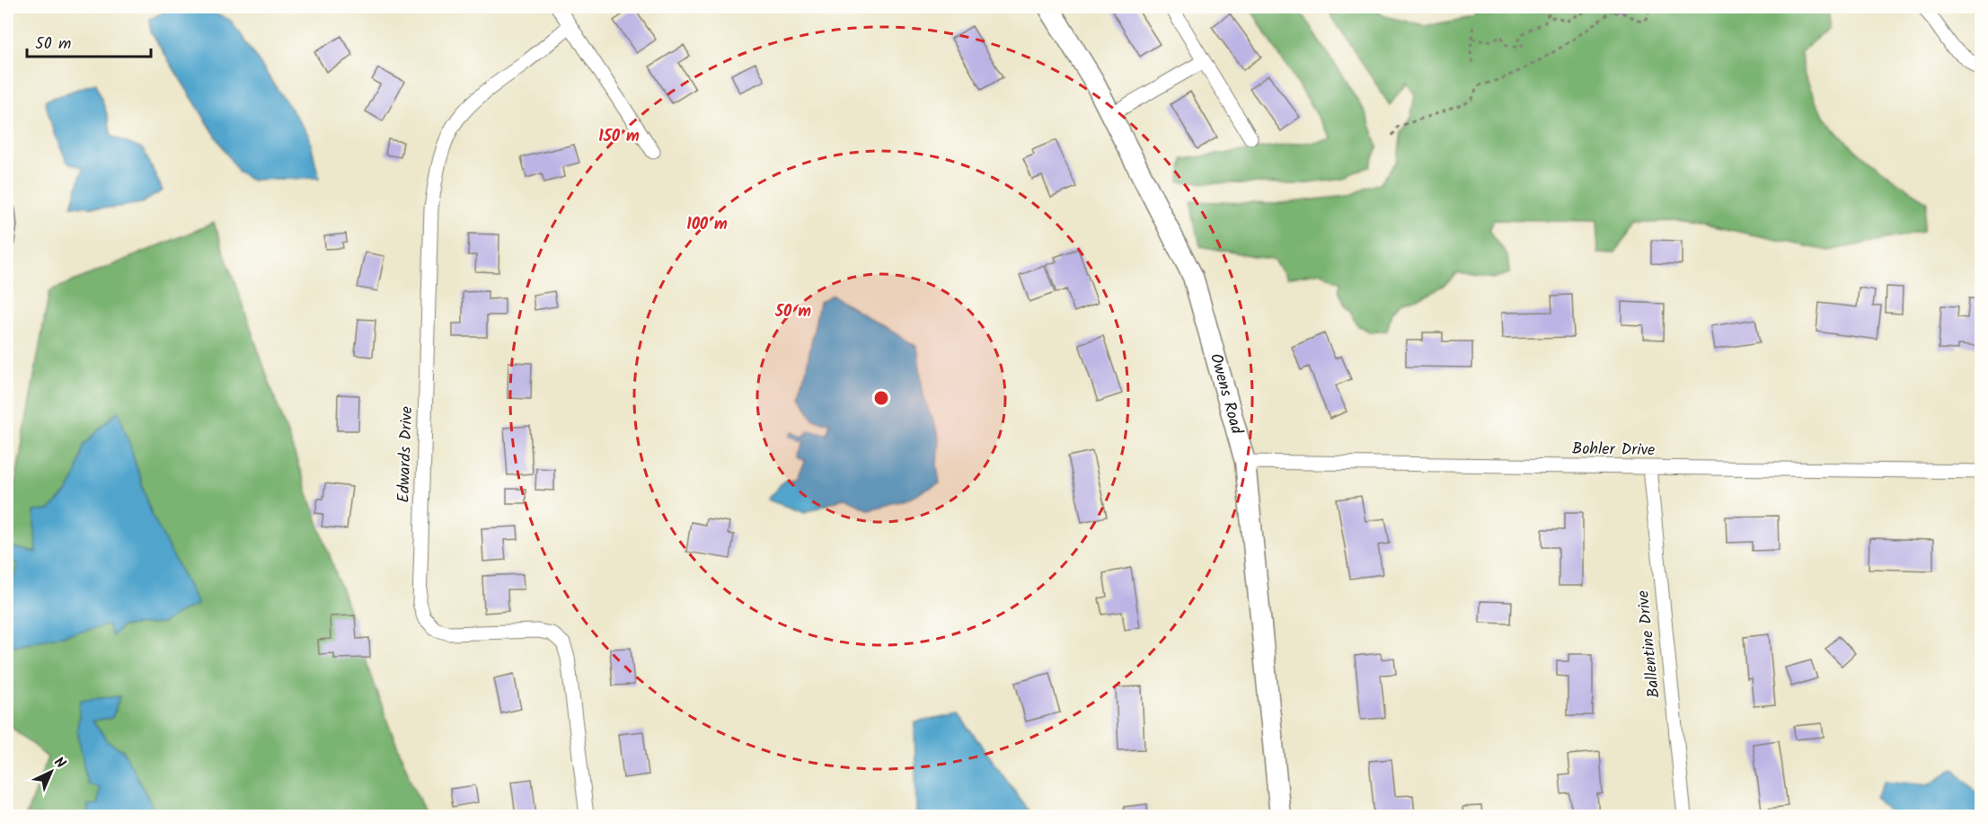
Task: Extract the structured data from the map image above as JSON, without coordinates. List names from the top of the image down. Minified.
{"streets":{"street":["Owens Road","Bohler Drive","Edwards Drive","Ballentine Drive"]},"crossings":[["Owens Road","Bohler Drive"],["Bohler Drive","Ballentine Drive"]],"scale_bar":"50 m","north":"top right","rings":["150 m","100 m","50 m"]}
